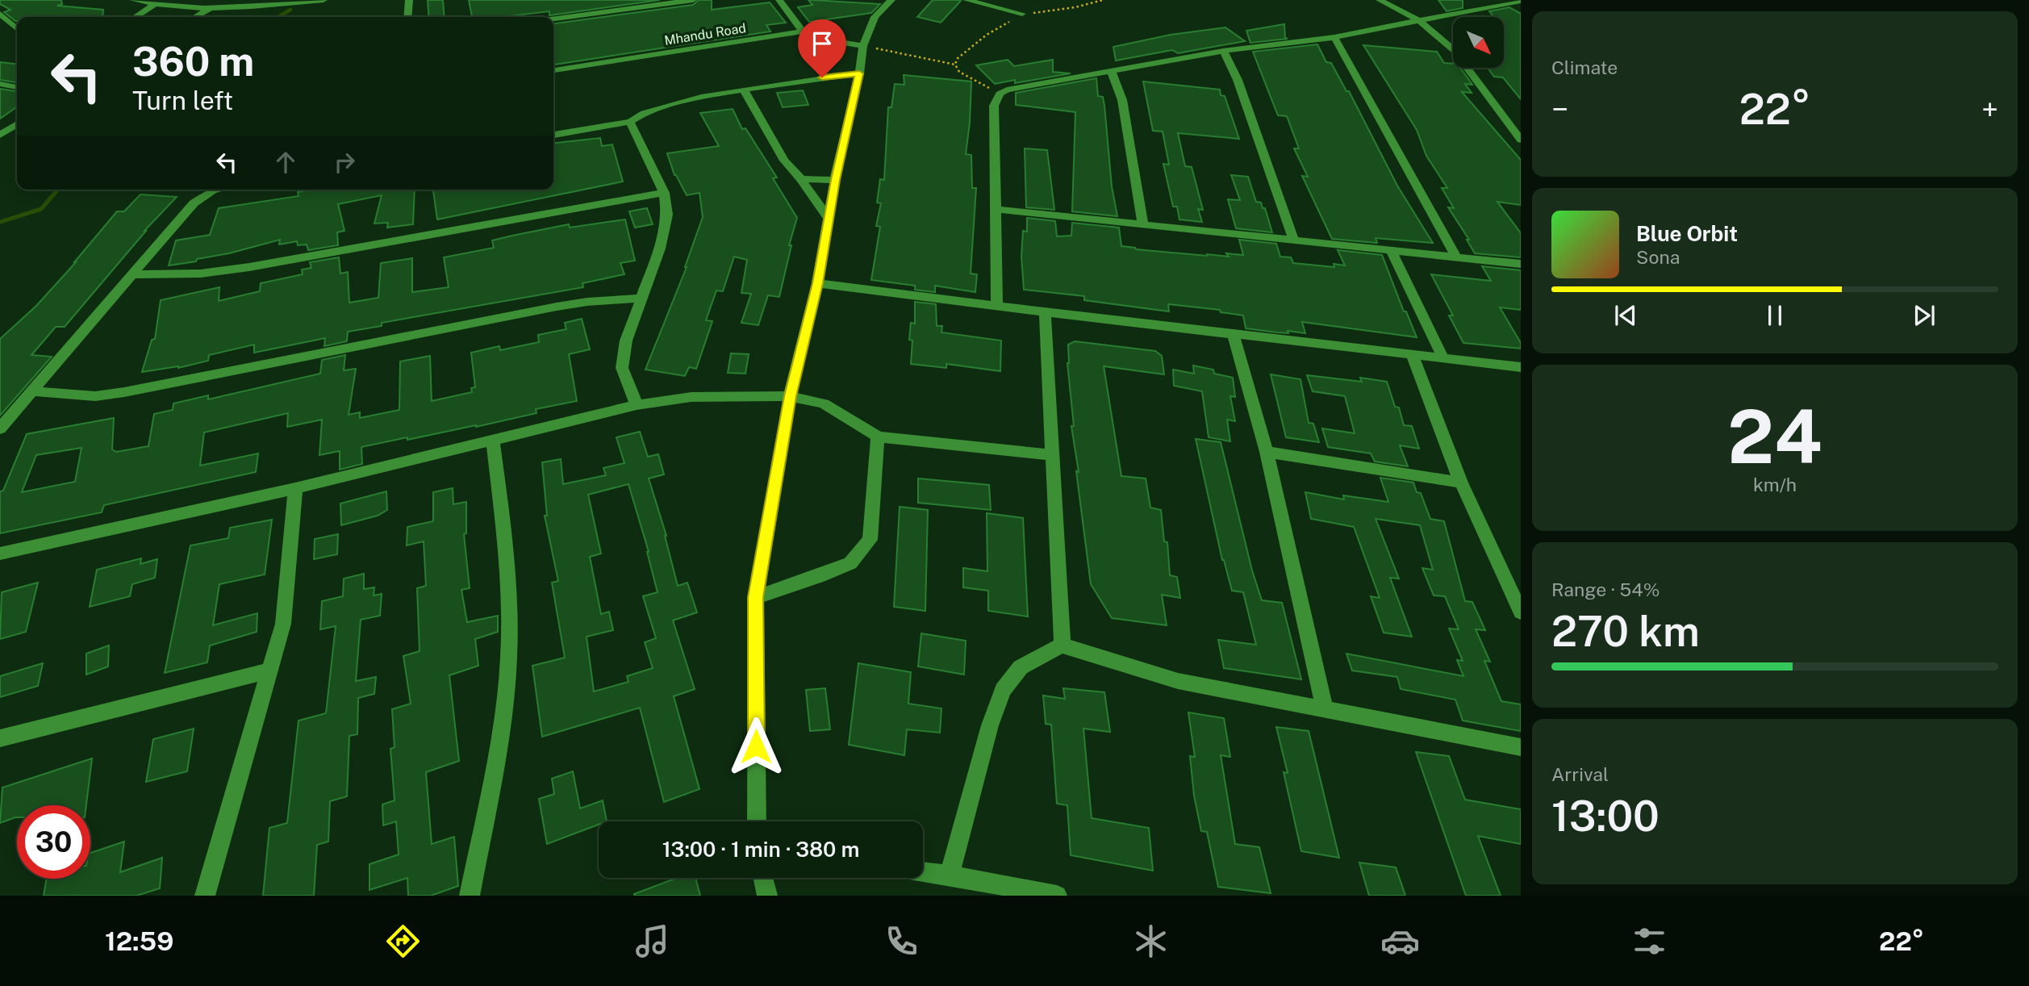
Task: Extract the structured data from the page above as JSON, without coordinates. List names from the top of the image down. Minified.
{"streets":{"street":["Mhandu Road"]},"north":"bottom right","page":{"tile":["Climate",["24","km/h"],["Range · 54%","270 km"],["Arrival","13:00"]],"turn":["360 m","Turn left"],"heat":["−","22°","+"],"song":["Blue Orbit","Sona"],"limit":"30","trip":"13:00 · 1 min · 380 m","tabs":["12:59","22°"]}}
